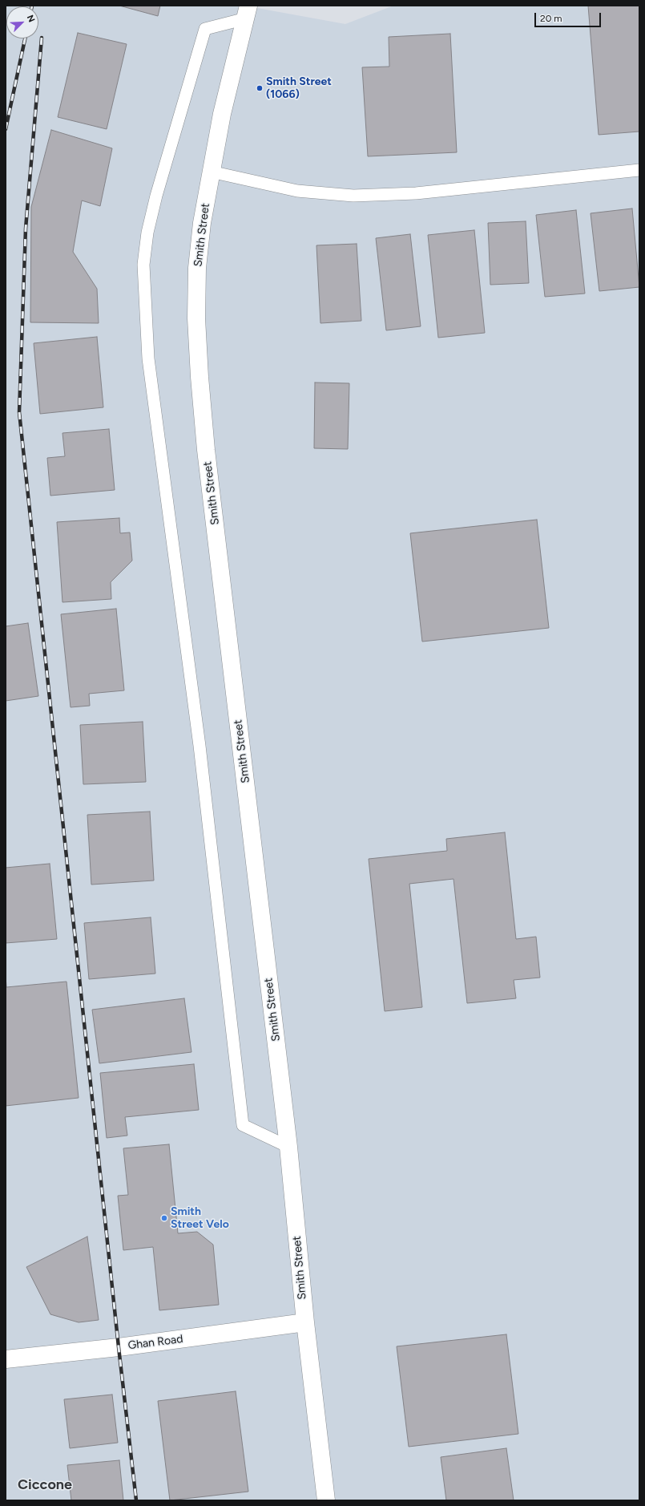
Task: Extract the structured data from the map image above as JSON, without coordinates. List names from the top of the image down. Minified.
{"streets":{"street":["Smith Street","Ghan Road"]},"crossings":[["Smith Street","Ghan Road"]],"districts":["Ciccone"],"places":["Smith Street (1066)","Smith Street Velo"],"scale_bar":"20 m","north":"top right"}
